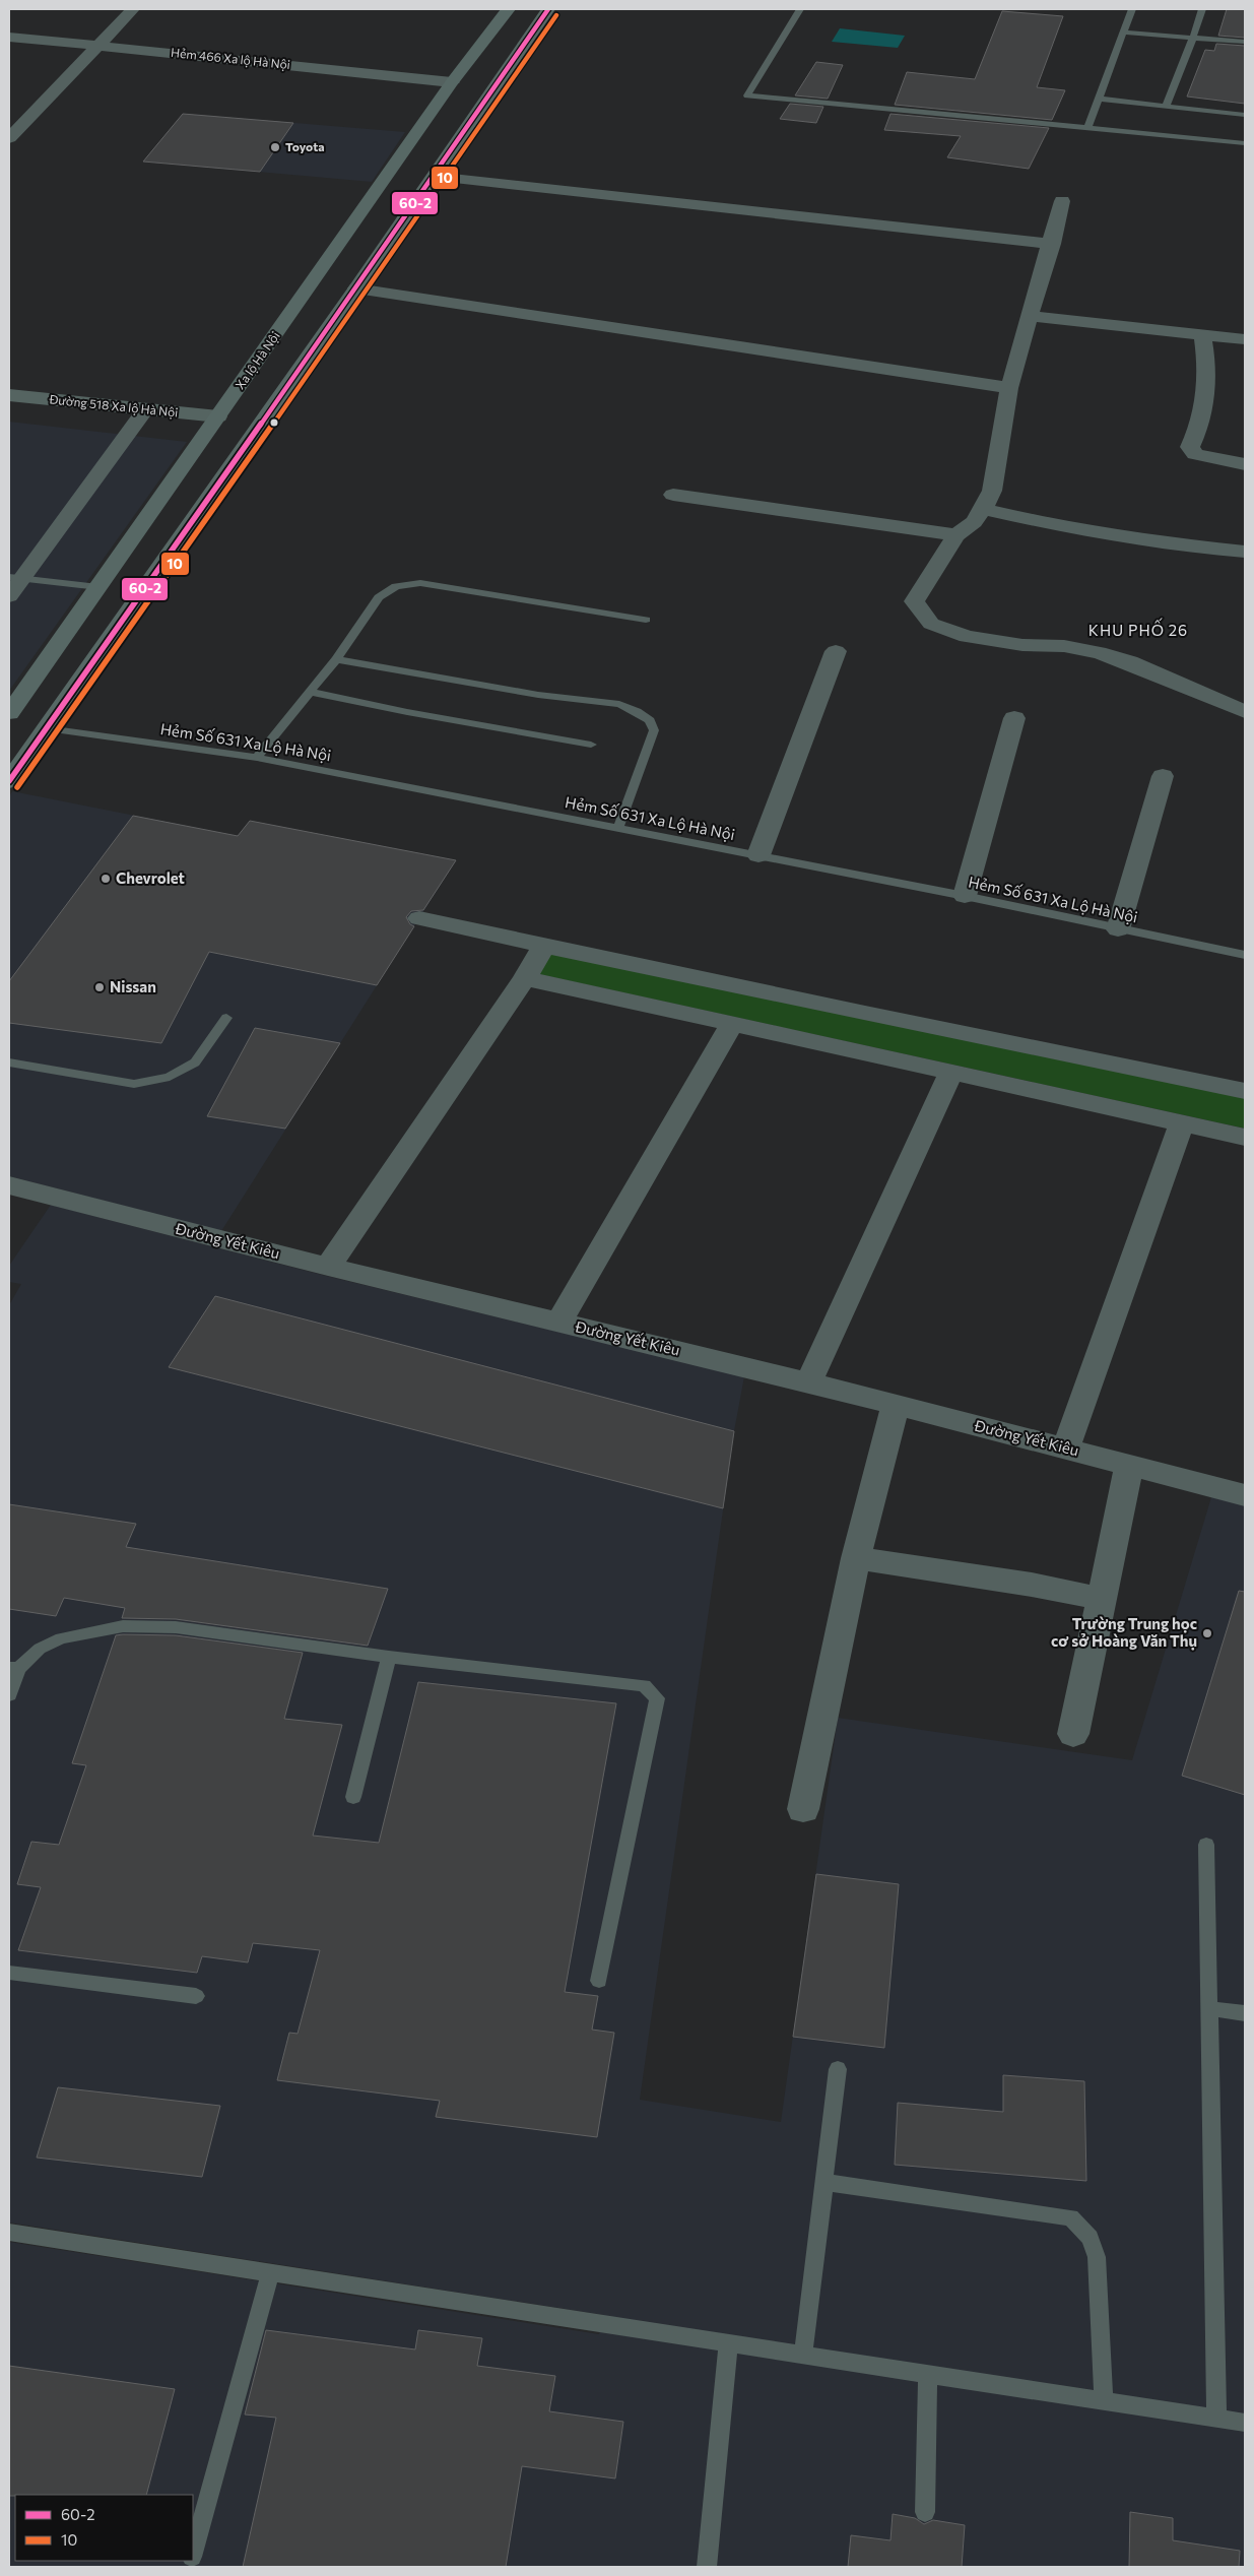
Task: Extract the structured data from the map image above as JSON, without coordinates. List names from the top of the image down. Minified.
{"streets":{"highway":["Xa lộ Hà Nội"],"street":["Hẻm 466 Xa lộ Hà Nội","Đường 518 Xa lộ Hà Nội","Đường Yết Kiêu"],"lane":["Hẻm Số 631 Xa Lộ Hà Nội"]},"crossings":[["Hẻm 466 Xa lộ Hà Nội","Xa lộ Hà Nội"],["Xa lộ Hà Nội","Đường 518 Xa lộ Hà Nội"]],"districts":["KHU PHỐ 26"],"places":["Toyota","Chevrolet","Nissan","Trường Trung học cơ sở Hoàng Văn Thụ"],"lines":["transit line 60-2","transit line 10"],"legend":["60-2","10"]}
